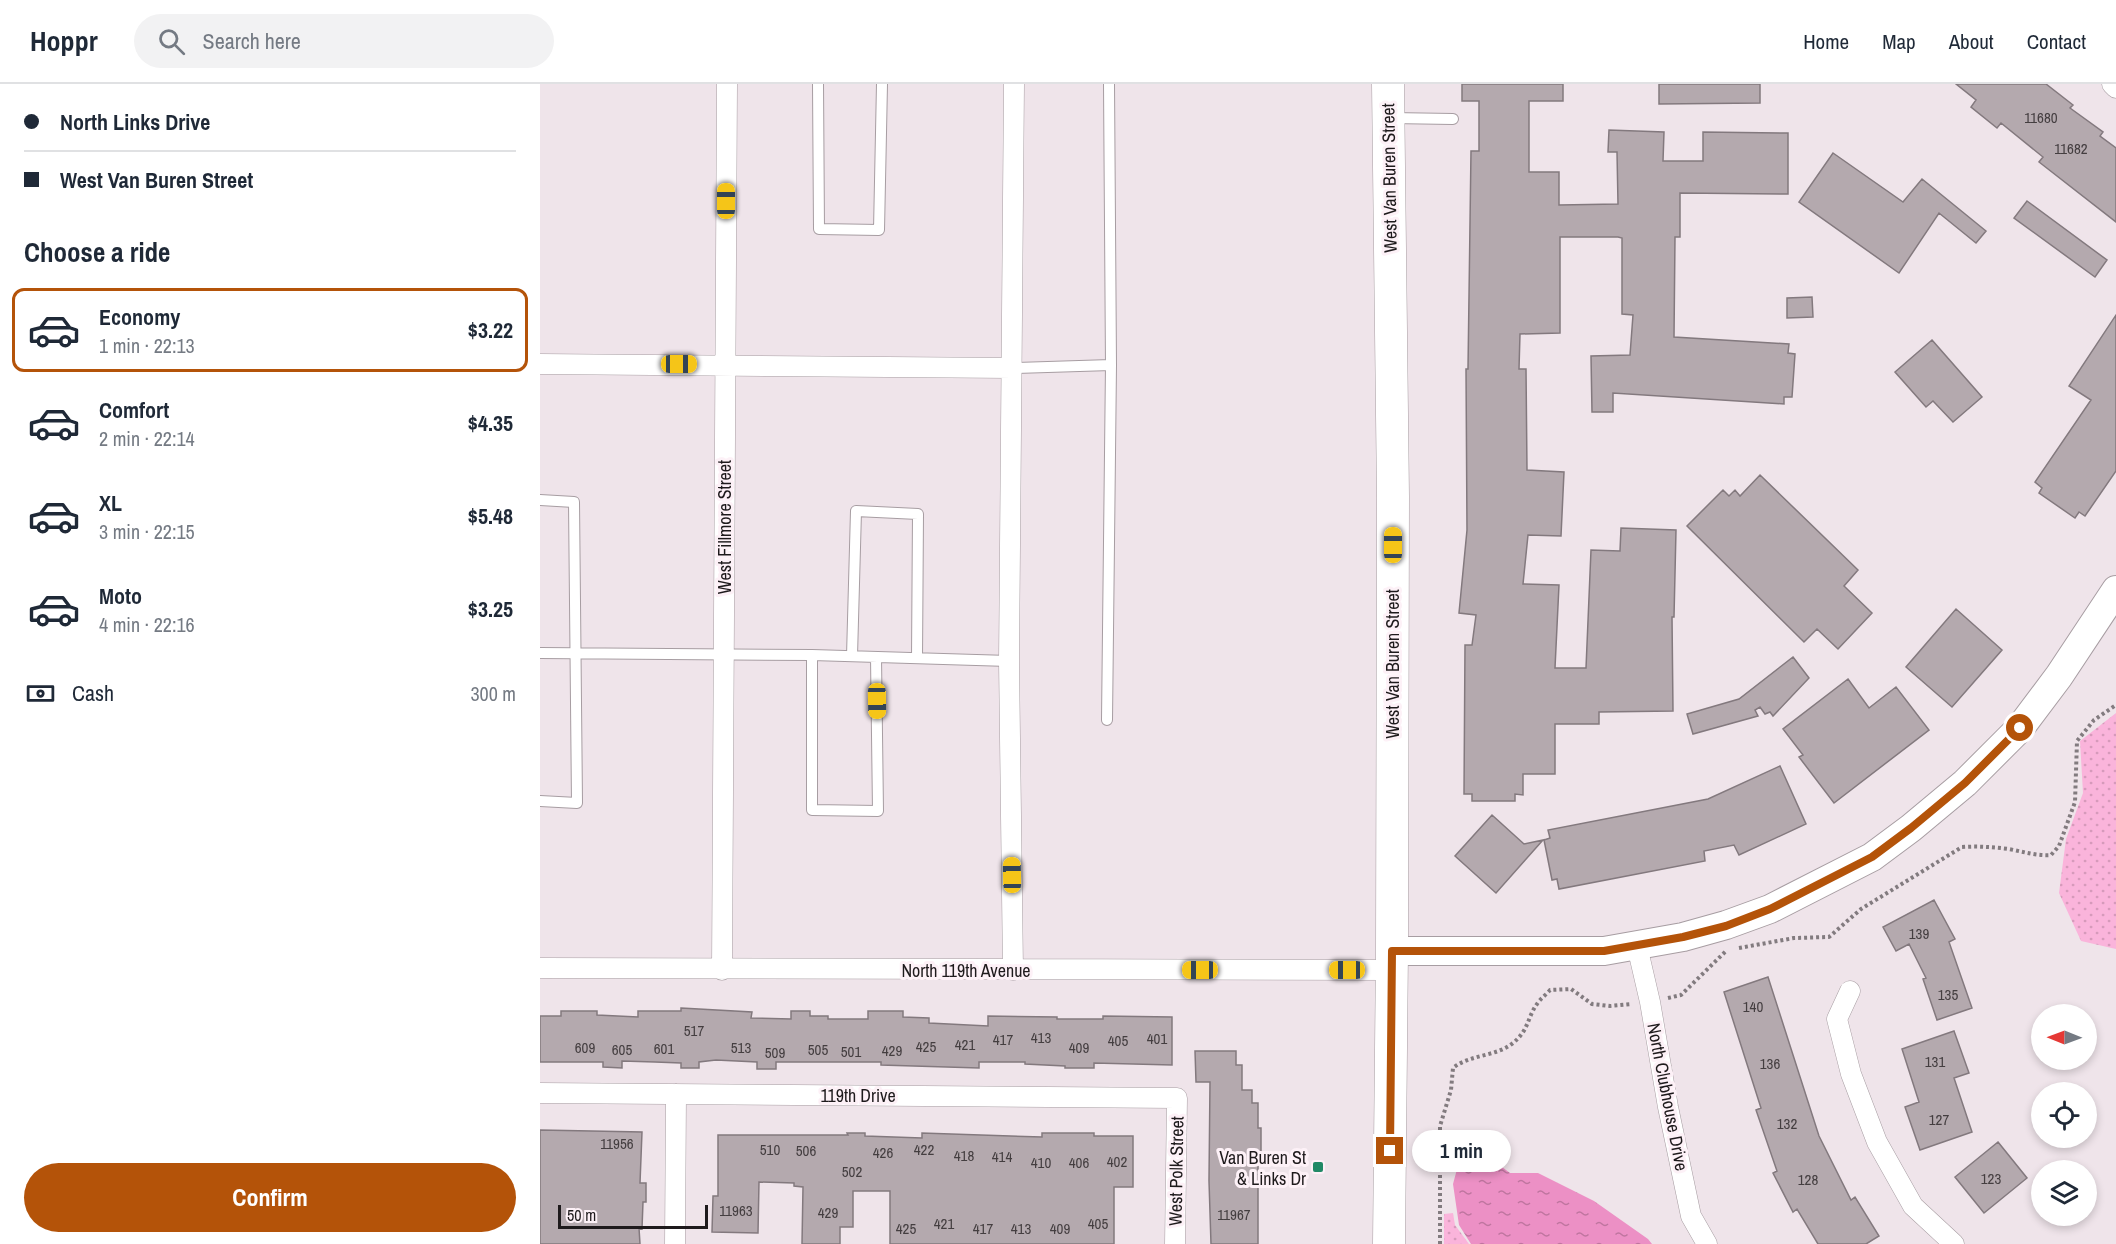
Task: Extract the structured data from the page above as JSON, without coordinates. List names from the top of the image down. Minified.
{"streets":{"main road":["West Van Buren Street"],"street":["West Fillmore Street","North 119th Avenue","119th Drive","North Clubhouse Drive","West Polk Street"]},"crossings":[["West Van Buren Street","North 119th Avenue"],["West Fillmore Street","North 119th Avenue"],["119th Drive","West Polk Street"]],"places":{"transit":["Van Buren St & Links Dr"]},"house_numbers":["11680","11682","139","135","140","517","413","401","417","405","421","425","609","513","409","601","605","505","429","501","509","131","136","127","132","11956","510","422","506","426","418","414","402","410","406","502","123","128","11963","429","11967","421","405","425","417","413","409"],"scale_bar":"50 m","north":"left","page":{"header":"Hoppr","search":"Search here","nav":["Home","Map","About","Contact"],"banner":["North Links Drive","West Van Buren Street"],"heading":"Choose a ride","list":[{"name":"Economy","note":"1 min · 22:13","value":"$3.22"},{"name":"Comfort","note":"2 min · 22:14","value":"$4.35"},{"name":"XL","note":"3 min · 22:15","value":"$5.48"},{"name":"Moto","note":"4 min · 22:16","value":"$3.25"}],"pay":["Cash","300 m"],"bubble":"1 min","buttons":"Confirm","scale":"50 m"}}
